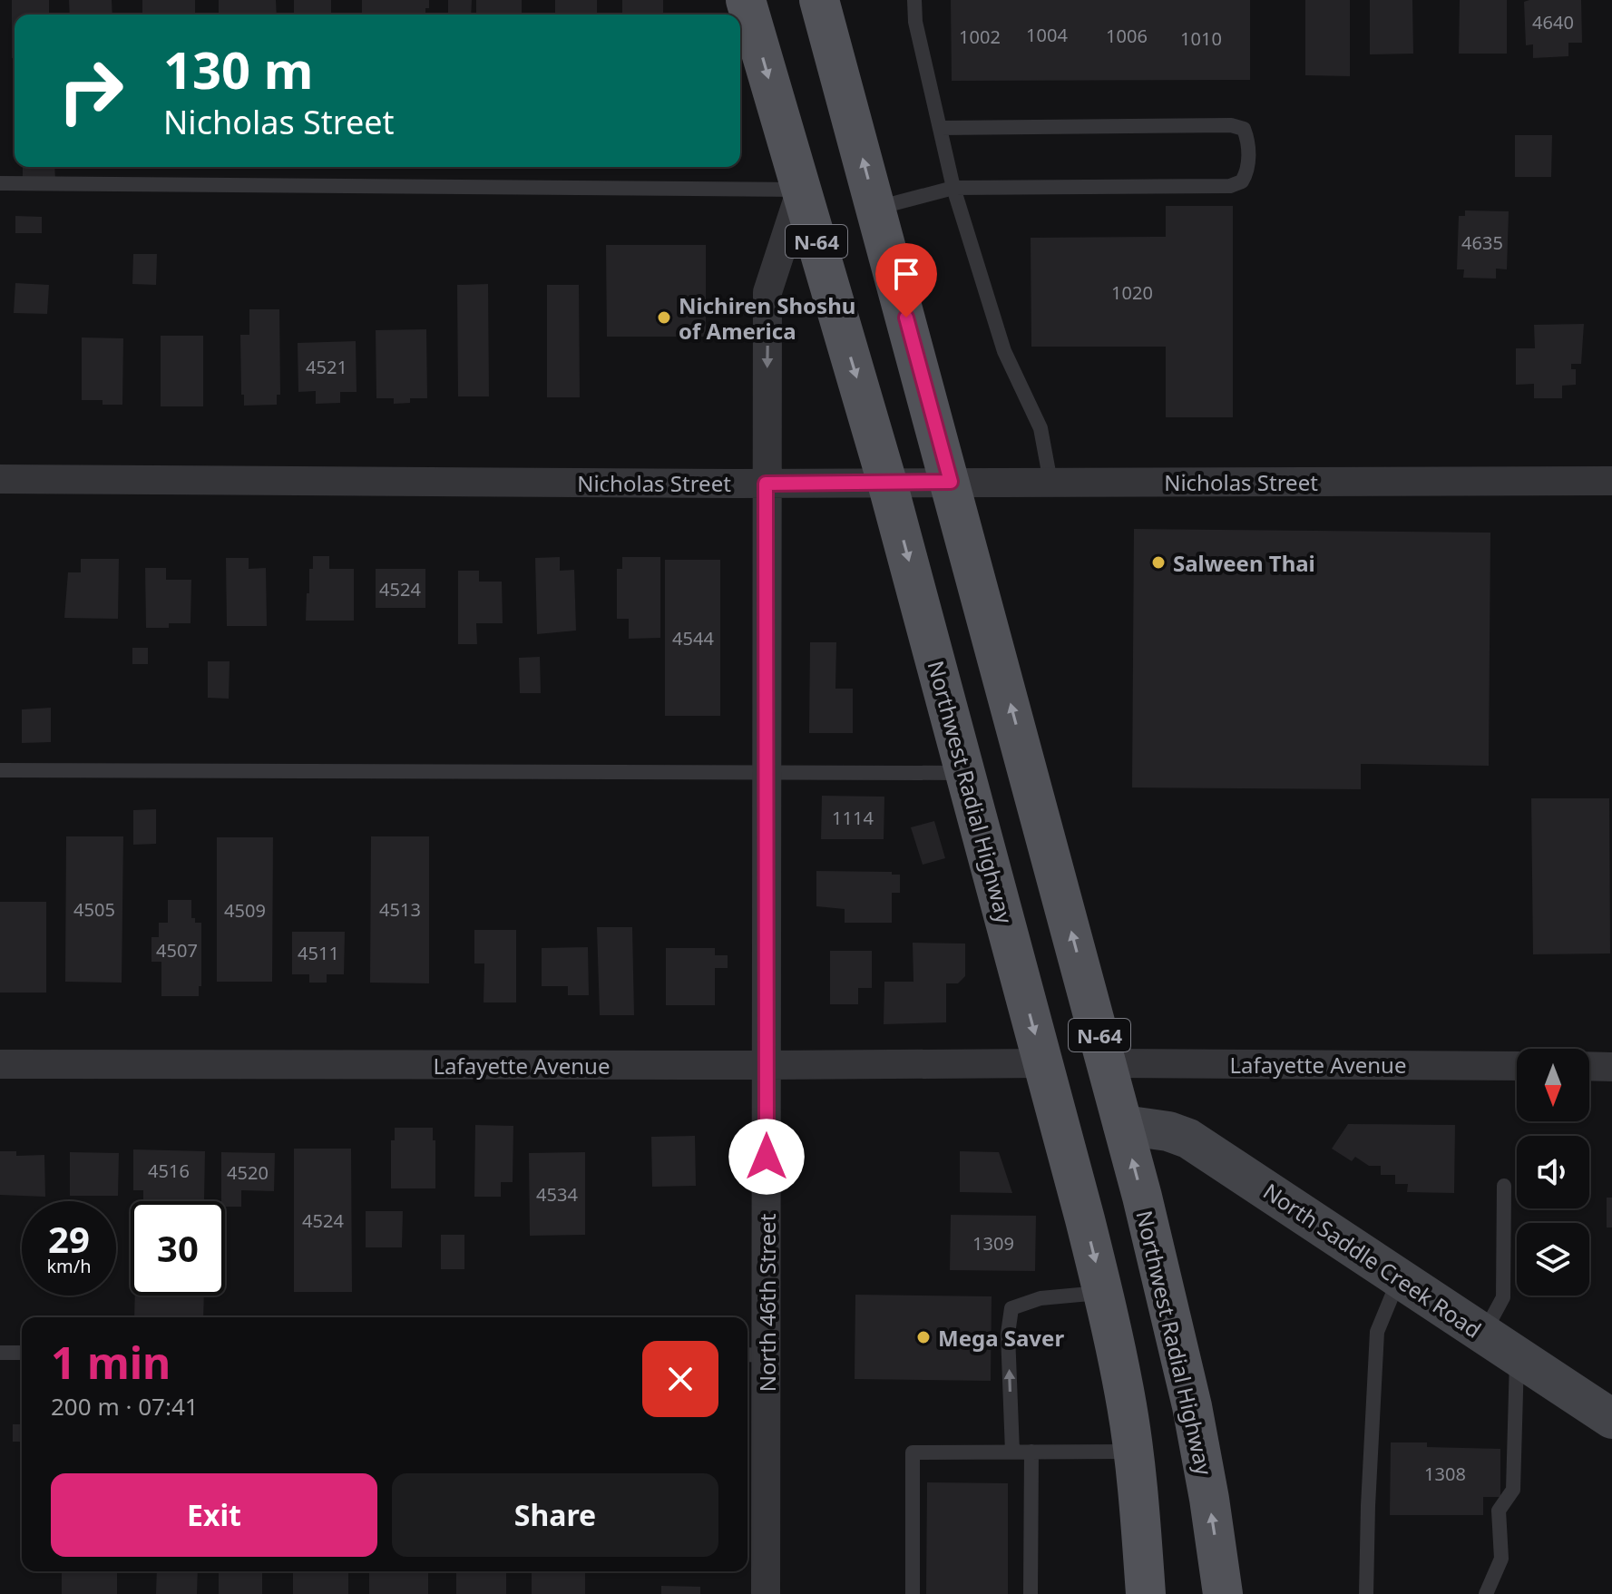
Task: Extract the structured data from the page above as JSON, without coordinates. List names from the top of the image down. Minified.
{"streets":{"main road":["N-64","Northwest Radial Highway","North Saddle Creek Road"],"street":["Nicholas Street","Lafayette Avenue","North 46th Street"]},"crossings":[["Nicholas Street","Northwest Radial Highway"],["Nicholas Street","North 46th Street"],["Northwest Radial Highway","Lafayette Avenue"],["Northwest Radial Highway","North Saddle Creek Road"],["Northwest Radial Highway","North 46th Street"],["Lafayette Avenue","North 46th Street"]],"places":["Nichiren Shoshu of America","Salween Thai","Mega Saver"],"house_numbers":["4640","1004","1006","1002","1010","4635","1020","4521","4524","4544","1114","4505","4513","4509","4507","4511","4516","4520","4534","4524","1309","1308"],"north":"bottom","page":{"turn":["130 m","Nicholas Street"],"speed":"29 km/h","limit":"30","heading":["1 min","200 m · 07:41"],"buttons":["Exit","Share"]}}
